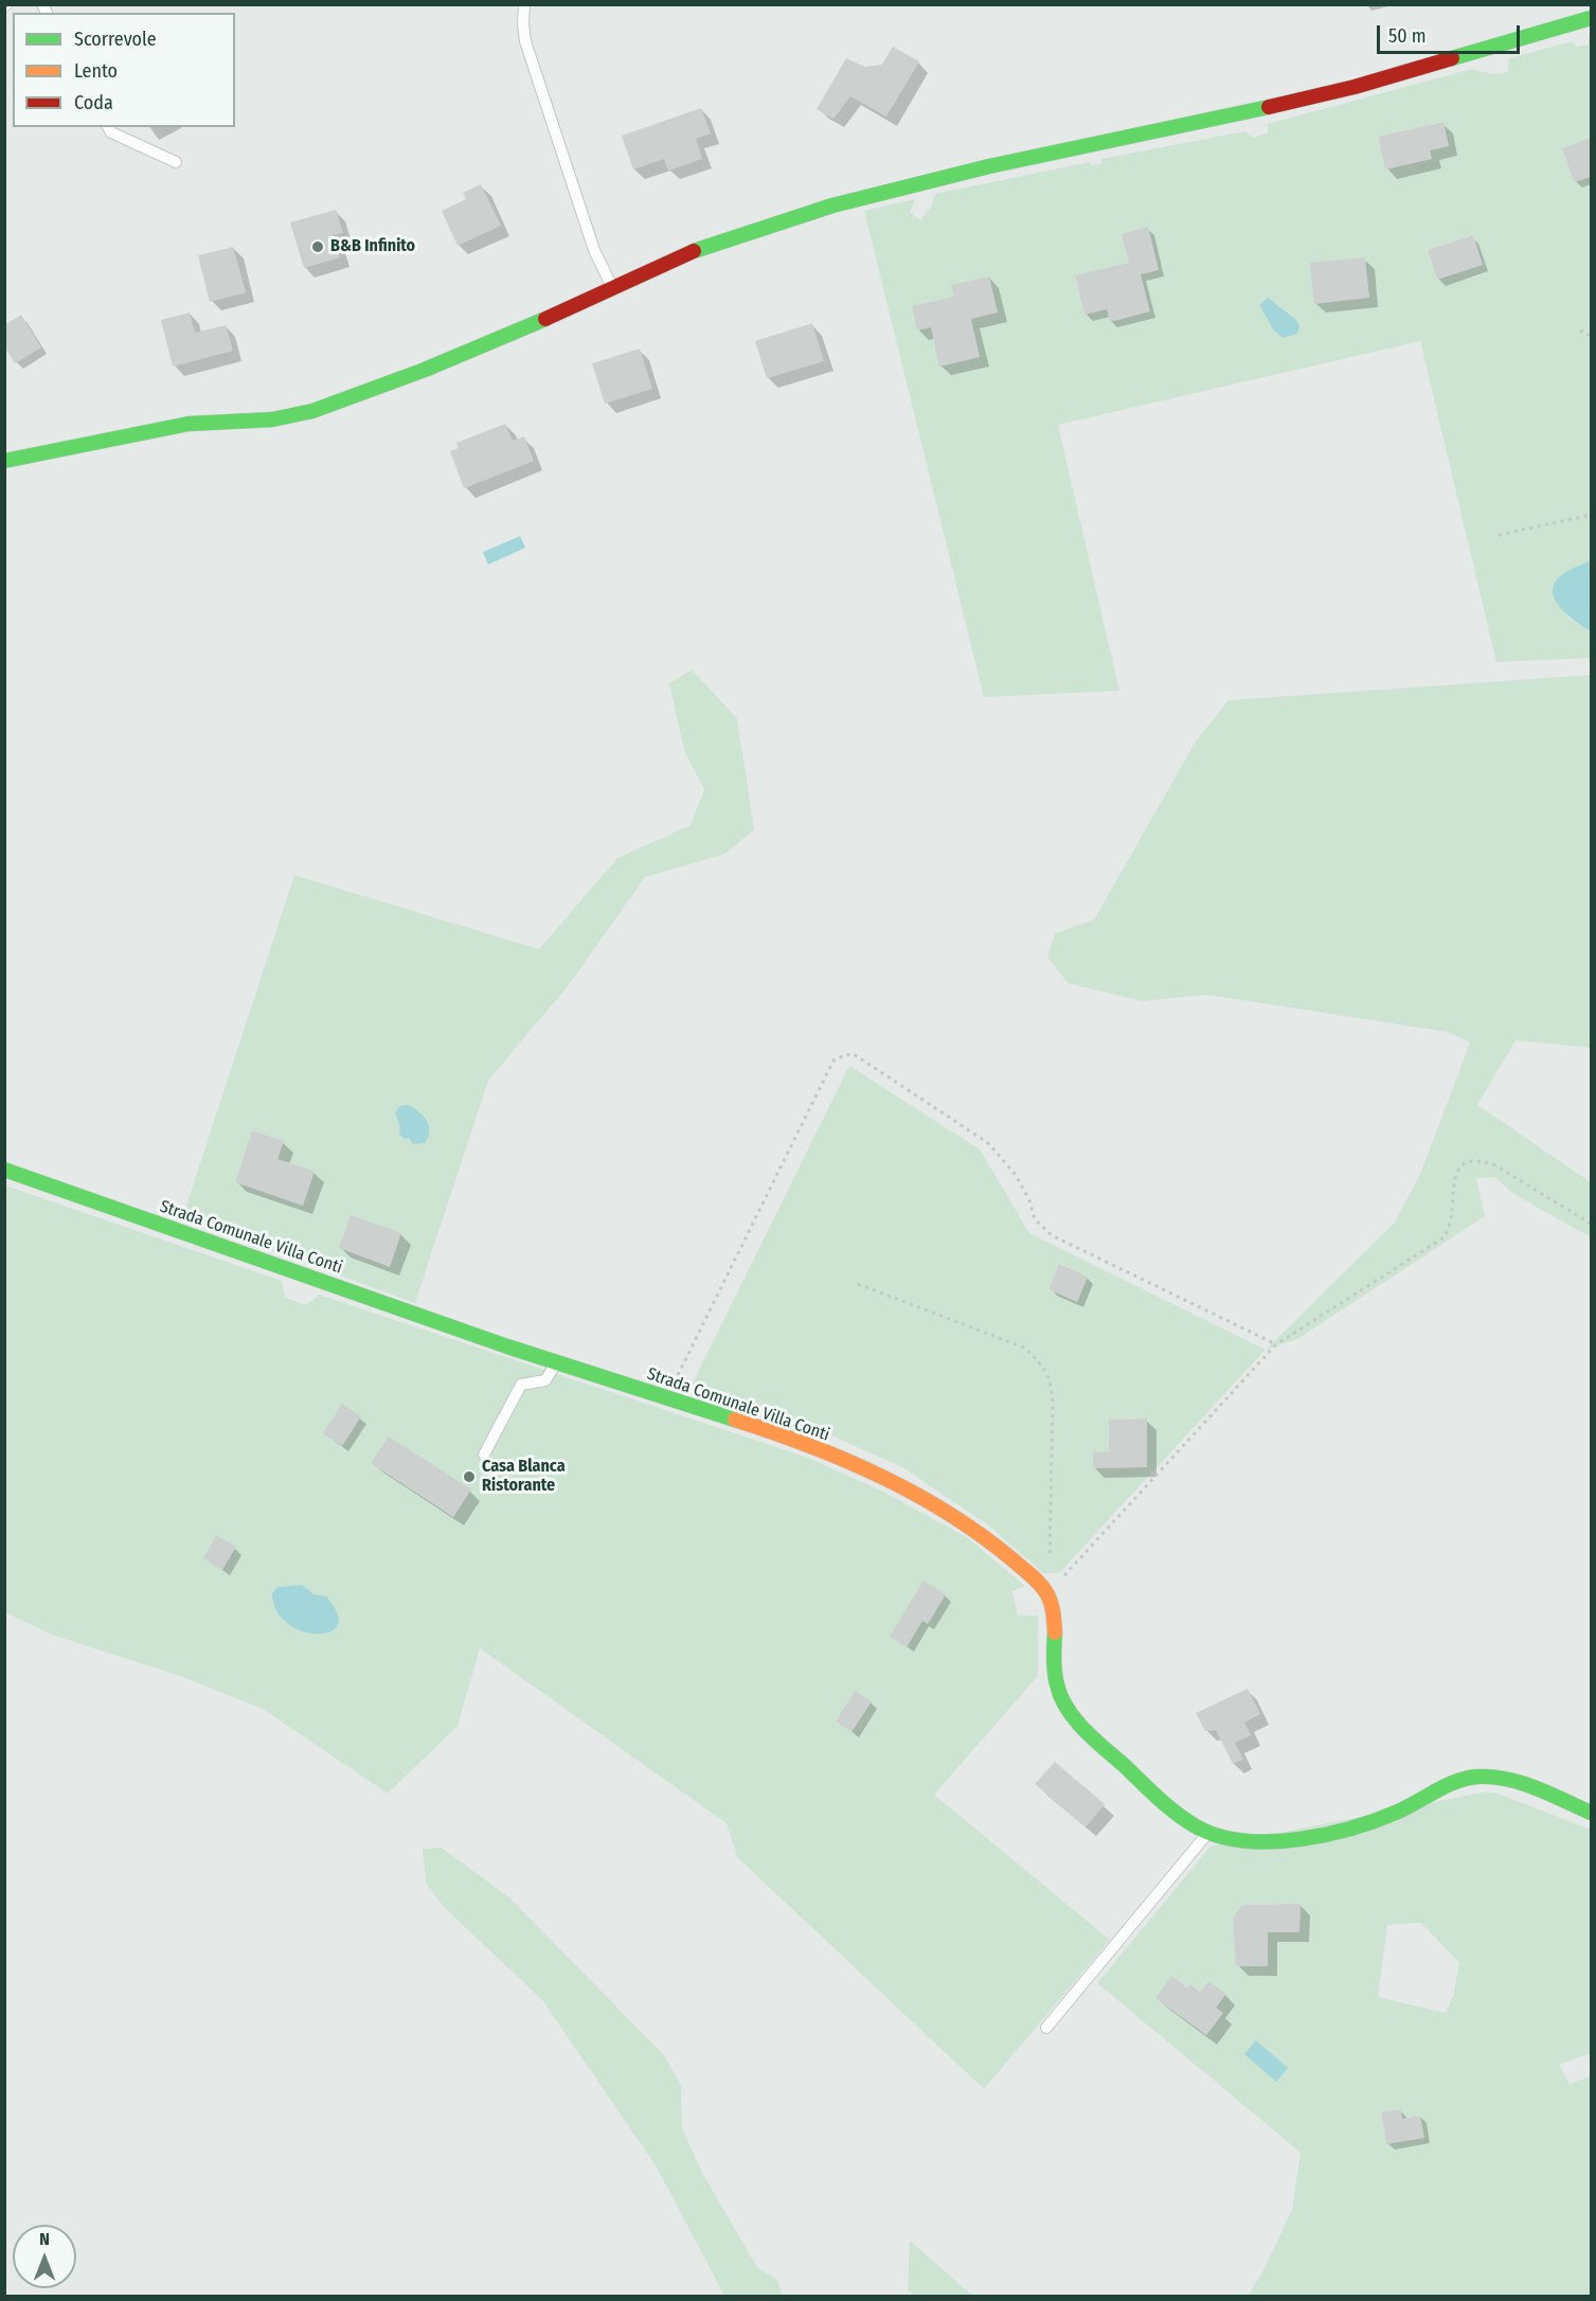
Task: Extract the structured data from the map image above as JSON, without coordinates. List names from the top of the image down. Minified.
{"streets":{"street":["Strada Comunale Villa Conti"]},"places":["B&B Infinito","Casa Blanca Ristorante"],"legend":["Scorrevole","Lento","Coda"],"scale_bar":"50 m","north":"top"}
